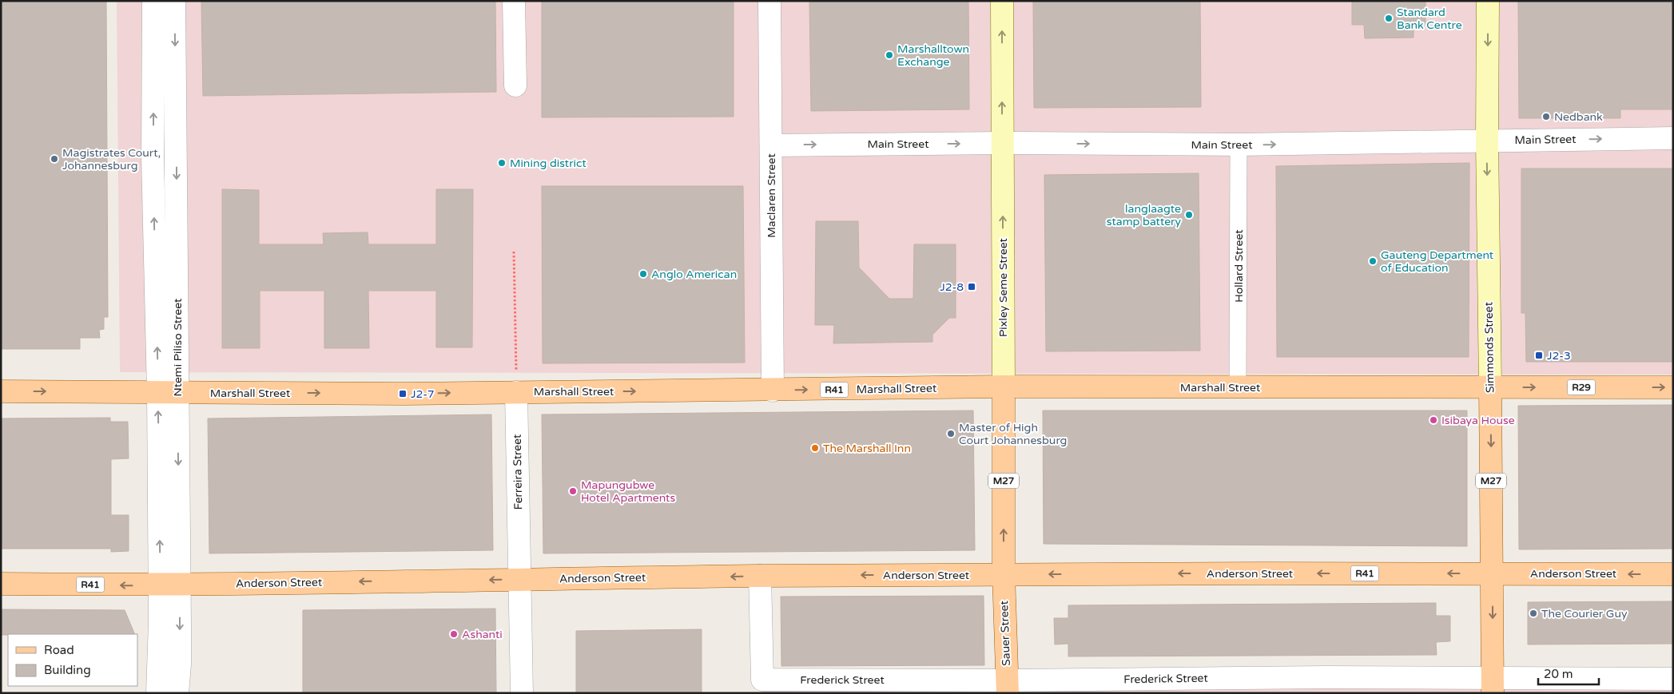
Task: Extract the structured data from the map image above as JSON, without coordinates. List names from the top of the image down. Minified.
{"streets":{"main road":["Pixley Seme Street","Simmonds Street","Marshall Street","R29","R41","M27","Anderson Street","Sauer Street"],"street":["Main Street","Maclaren Street","Hollard Street","Ntemi Piliso Street","Ferreira Street","Frederick Street"]},"crossings":[["Main Street","Maclaren Street"],["Main Street","Hollard Street"],["Main Street","Pixley Seme Street"],["Main Street","Simmonds Street"],["Maclaren Street","Marshall Street"],["Hollard Street","Marshall Street"],["Pixley Seme Street","Marshall Street"],["Pixley Seme Street","Anderson Street"],["Pixley Seme Street","Sauer Street"],["Ntemi Piliso Street","Marshall Street"],["Ntemi Piliso Street","R41"],["Ntemi Piliso Street","Anderson Street"],["Simmonds Street","Marshall Street"],["Simmonds Street","Anderson Street"],["Simmonds Street","Frederick Street"],["Marshall Street","Ferreira Street"],["R41","Anderson Street"],["Ferreira Street","Anderson Street"],["Anderson Street","Sauer Street"],["Anderson Street","Frederick Street"],["Sauer Street","Frederick Street"]],"one_way":["Main Street","Pixley Seme Street","Simmonds Street","Marshall Street","Anderson Street"],"places":{"other":["Standard Bank Centre","Marshalltown Exchange","Nedbank","Magistrates Court, Johannesburg","Mining district","langlaagte stamp battery","Gauteng Department of Education","Anglo American","Isibaya House","Master of High Court Johannesburg","The Marshall Inn","Mapungubwe Hotel Apartments","The Courier Guy","Ashanti"],"transit":["J2-8","J2-3","J2-7"]},"legend":["Road","Building"],"scale_bar":"20 m"}
